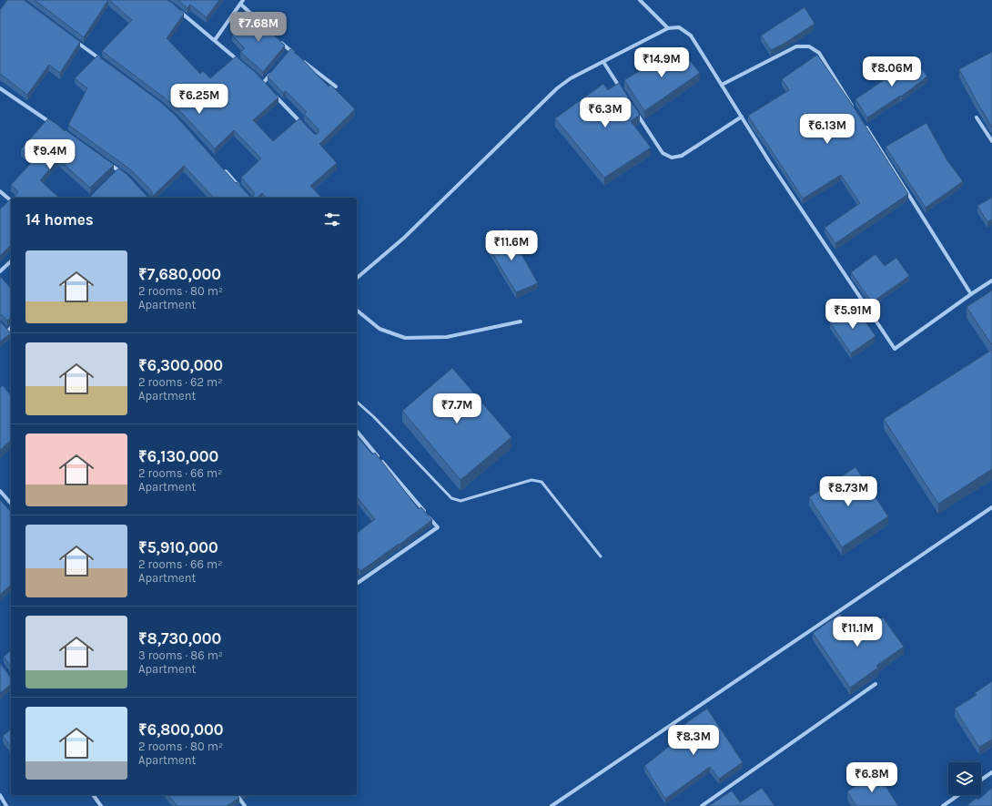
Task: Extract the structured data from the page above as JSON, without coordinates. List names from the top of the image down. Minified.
{"page":{"price":["₹7.68M","₹14.9M","₹8.06M","₹6.25M","₹6.3M","₹6.13M","₹9.4M","₹11.6M","₹5.91M","₹7.7M","₹8.73M","₹11.1M","₹8.3M","₹6.8M"],"heading":"14 homes","list":[{"name":"₹7,680,000","note":"2 rooms · 80 m² · Apartment"},{"name":"₹6,300,000","note":"2 rooms · 62 m² · Apartment"},{"name":"₹6,130,000","note":"2 rooms · 66 m² · Apartment"},{"name":"₹5,910,000","note":"2 rooms · 66 m² · Apartment"},{"name":"₹8,730,000","note":"3 rooms · 86 m² · Apartment"},{"name":"₹6,800,000","note":"2 rooms · 80 m² · Apartment"}]}}
